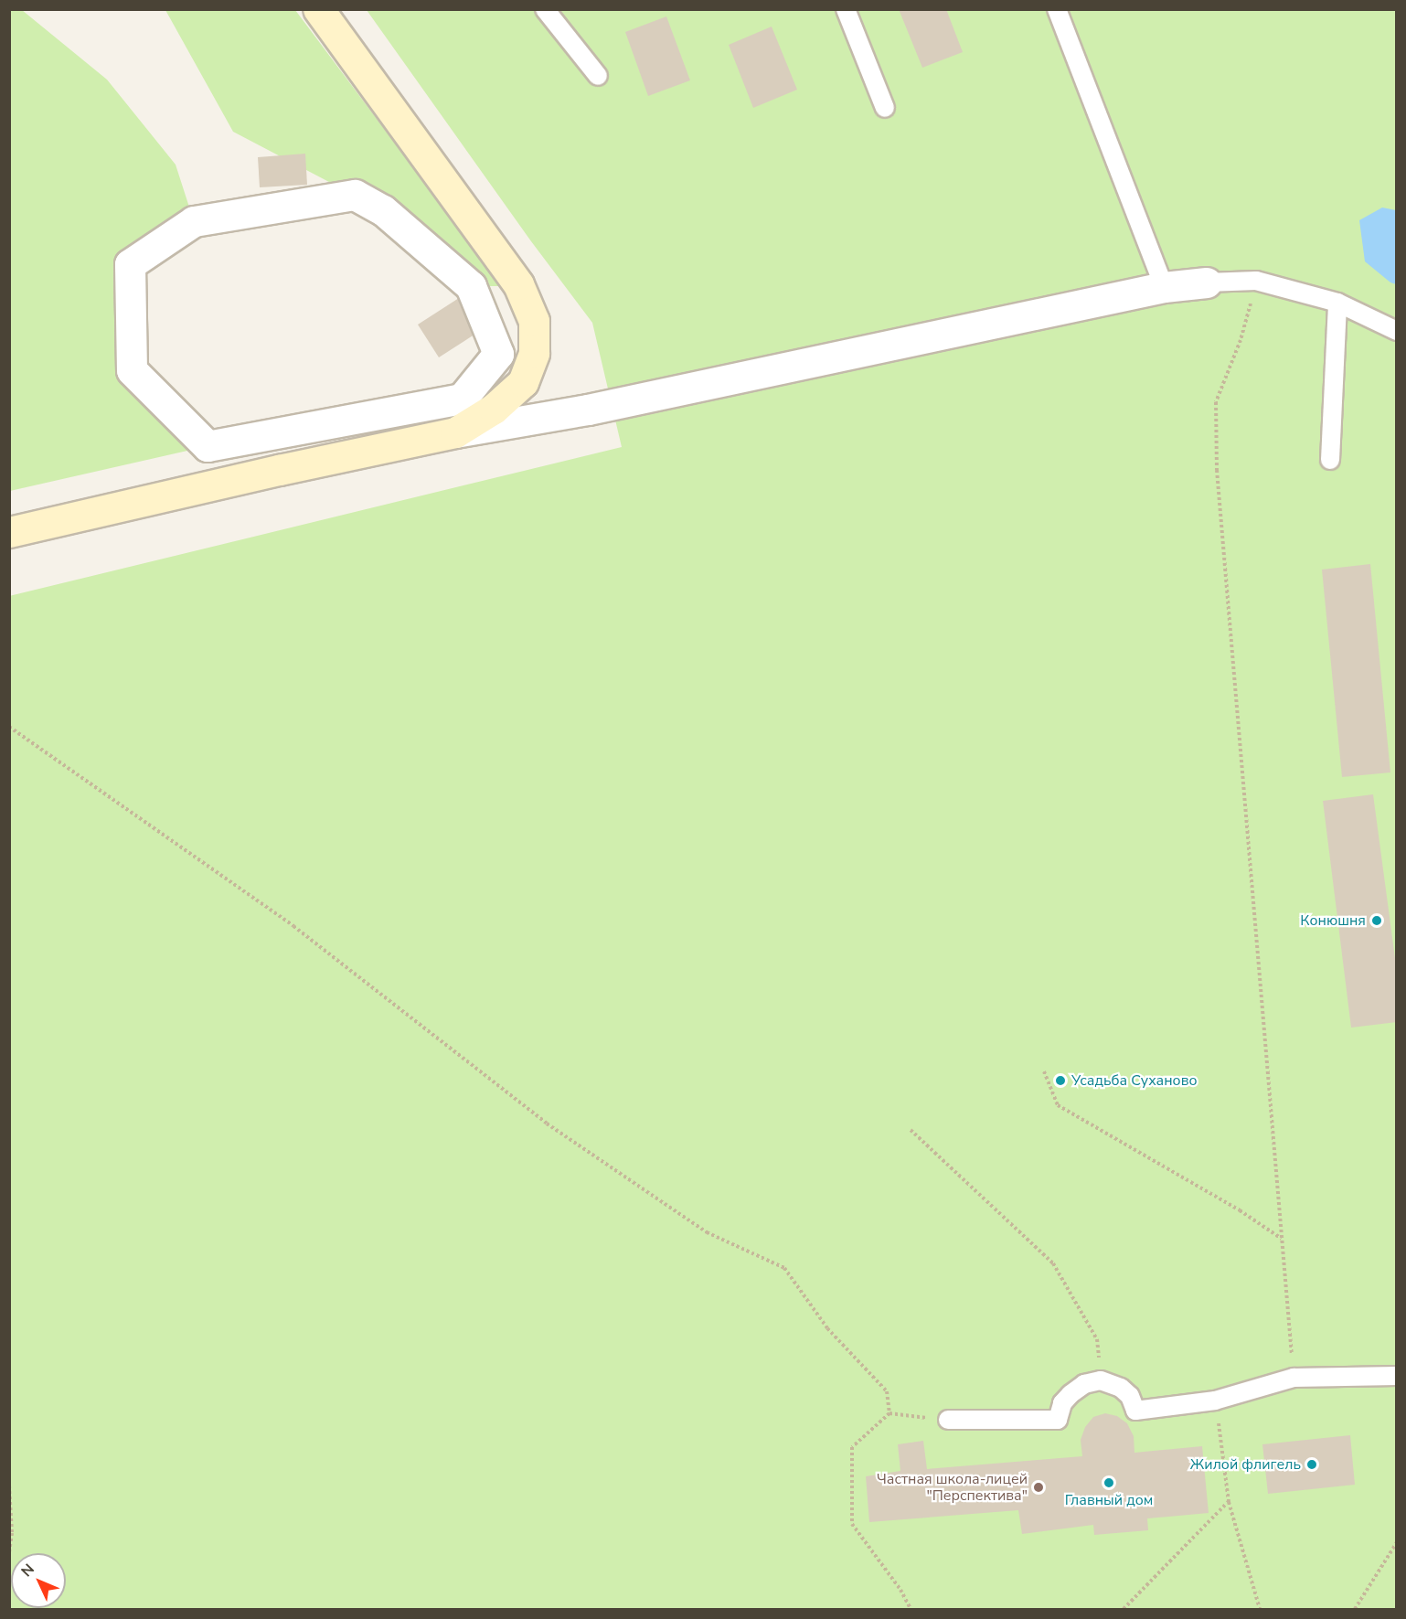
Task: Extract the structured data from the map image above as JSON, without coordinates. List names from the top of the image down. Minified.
{"places":["Конюшня","Усадьба Суханово","Жилой флигель","Главный дом","Частная школа-лицей \"Перспектива\""],"north":"top left"}
